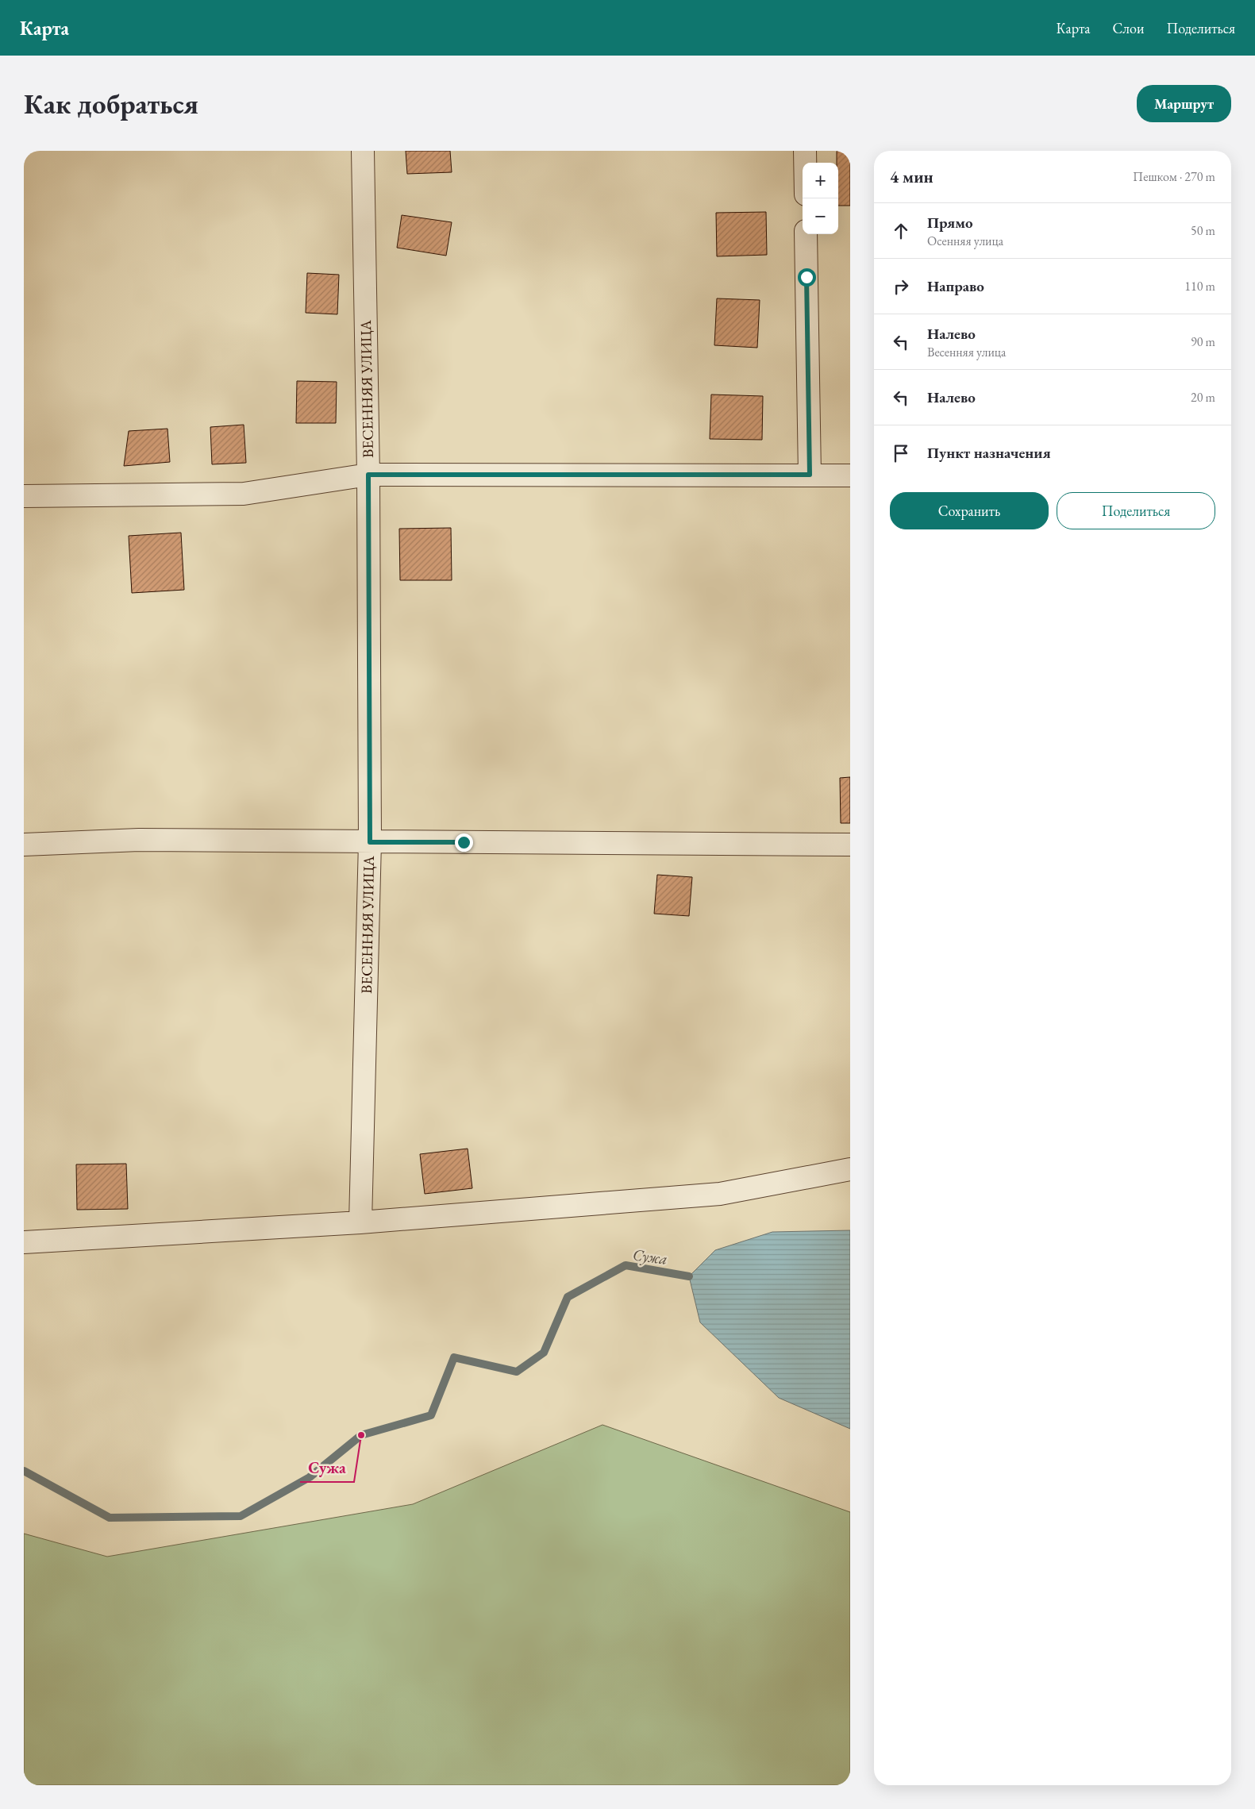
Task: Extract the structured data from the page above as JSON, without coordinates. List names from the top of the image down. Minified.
{"streets":{"street":["ВЕСЕННЯЯ УЛИЦА"]},"water":["Сужа"],"places":["Сужа"],"page":{"header":"Карта","nav":["Карта","Слои","Поделиться"],"buttons":["Маршрут",["Сохранить","Поделиться"]],"title":"Как добраться","heading":["4 мин","Пешком · 270 m"],"map_buttons":["+","−"],"list":[["Прямо","Осенняя улица","50 m"],["Направо","110 m"],["Налево","Весенняя улица","90 m"],["Налево","20 m"],"Пункт назначения"]}}
